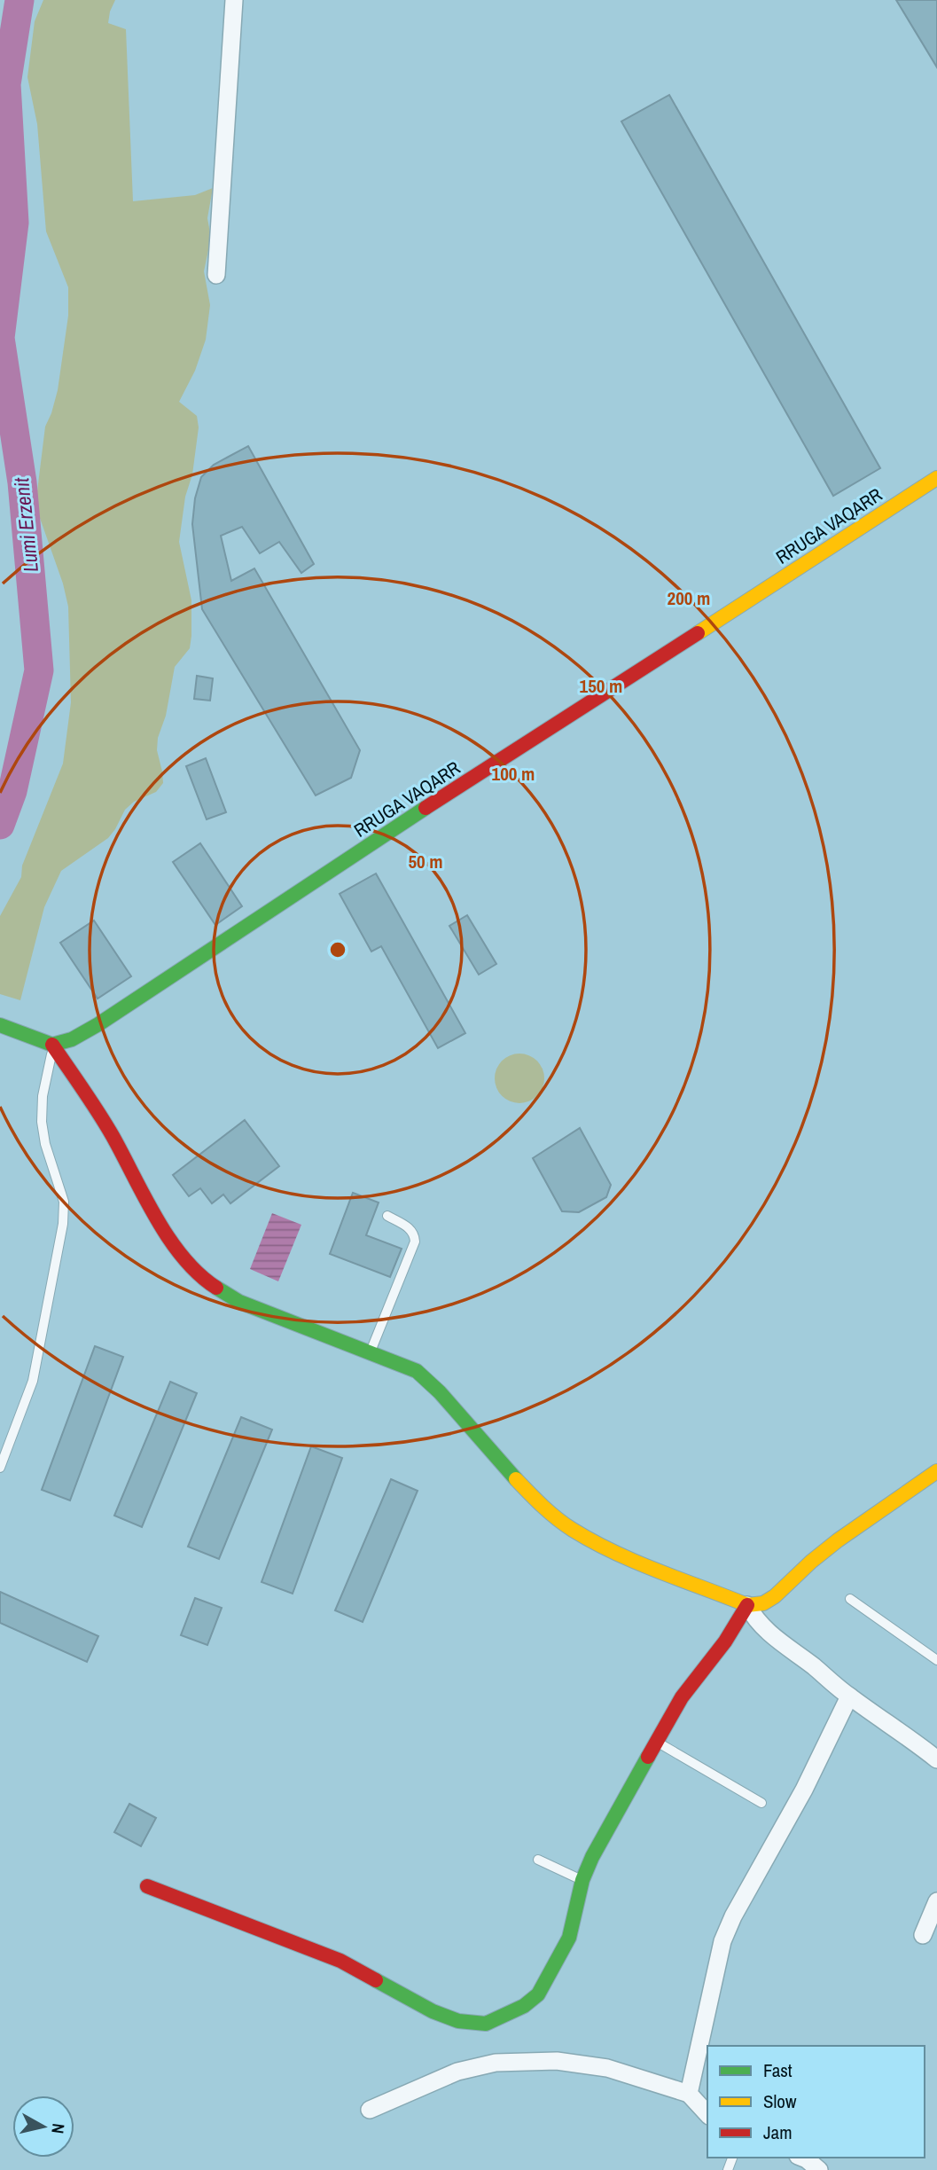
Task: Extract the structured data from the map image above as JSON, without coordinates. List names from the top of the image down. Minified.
{"streets":{"street":["RRUGA VAQARR"]},"water":["Lumi Erzenit"],"legend":["Fast","Slow","Jam"],"north":"right","rings":["200 m","150 m","100 m","50 m"]}
